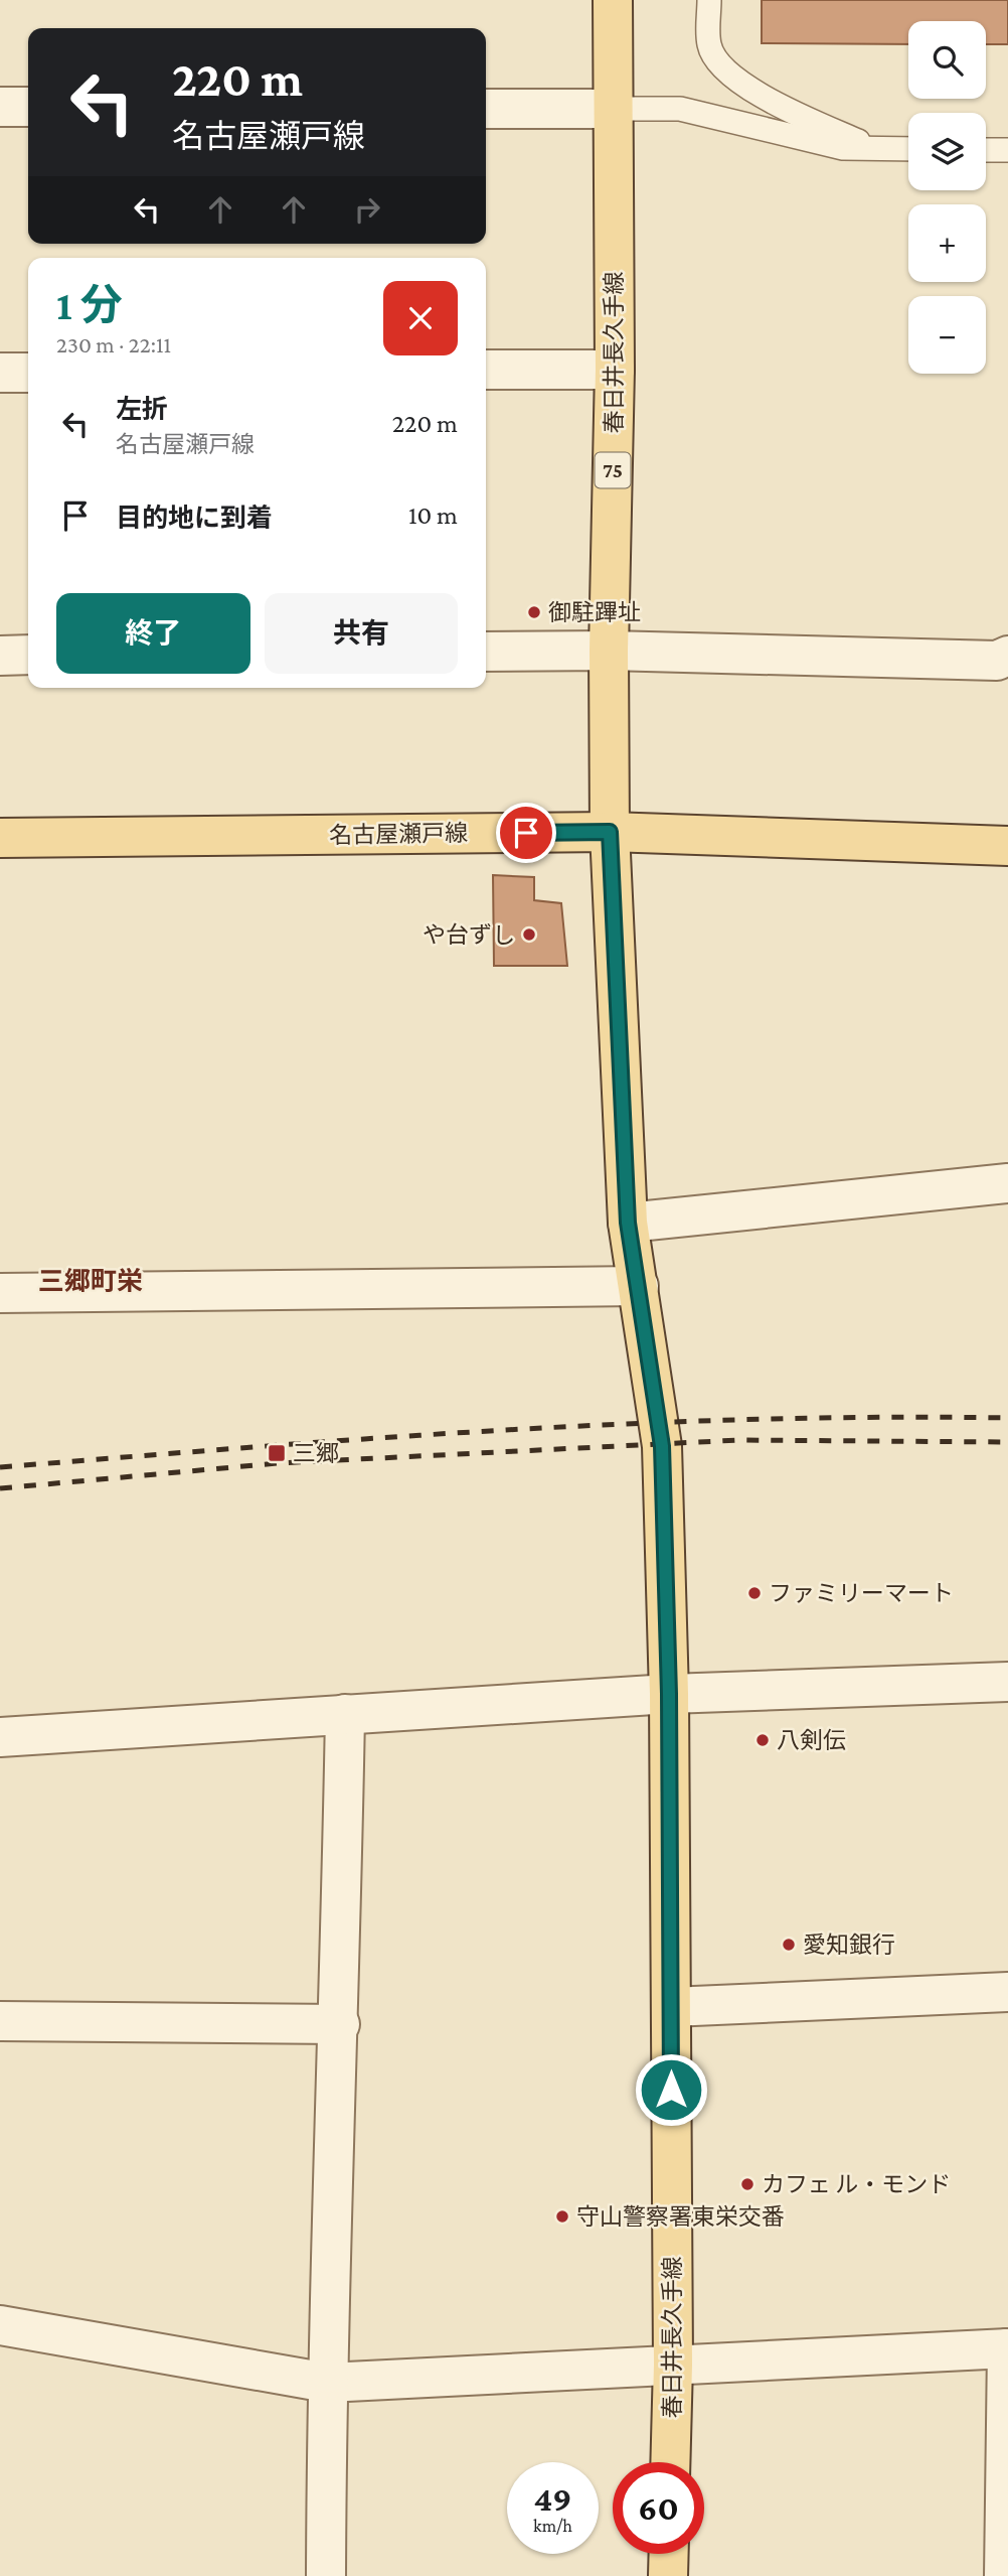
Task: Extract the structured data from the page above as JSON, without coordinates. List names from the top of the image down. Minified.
{"streets":{"main road":["春日井長久手線","75","名古屋瀬戸線"]},"crossings":[["春日井長久手線","名古屋瀬戸線"]],"districts":["三郷町栄"],"places":{"other":["御駐蹕址","や台ずし","ファミリーマート","八剣伝","愛知銀行","カフェ ル・モンド","守山警察署東栄交番"],"transit":["三郷"]},"page":{"map_buttons":["+","−"],"turn":["220 m","名古屋瀬戸線"],"heading":["1 分","230 m · 22:11"],"list":[{"name":"左折","note":"名古屋瀬戸線","value":"220 m"},{"name":"目的地に到着","value":"10 m"}],"buttons":["終了","共有"],"speed":"49 km/h","limit":"60"}}
